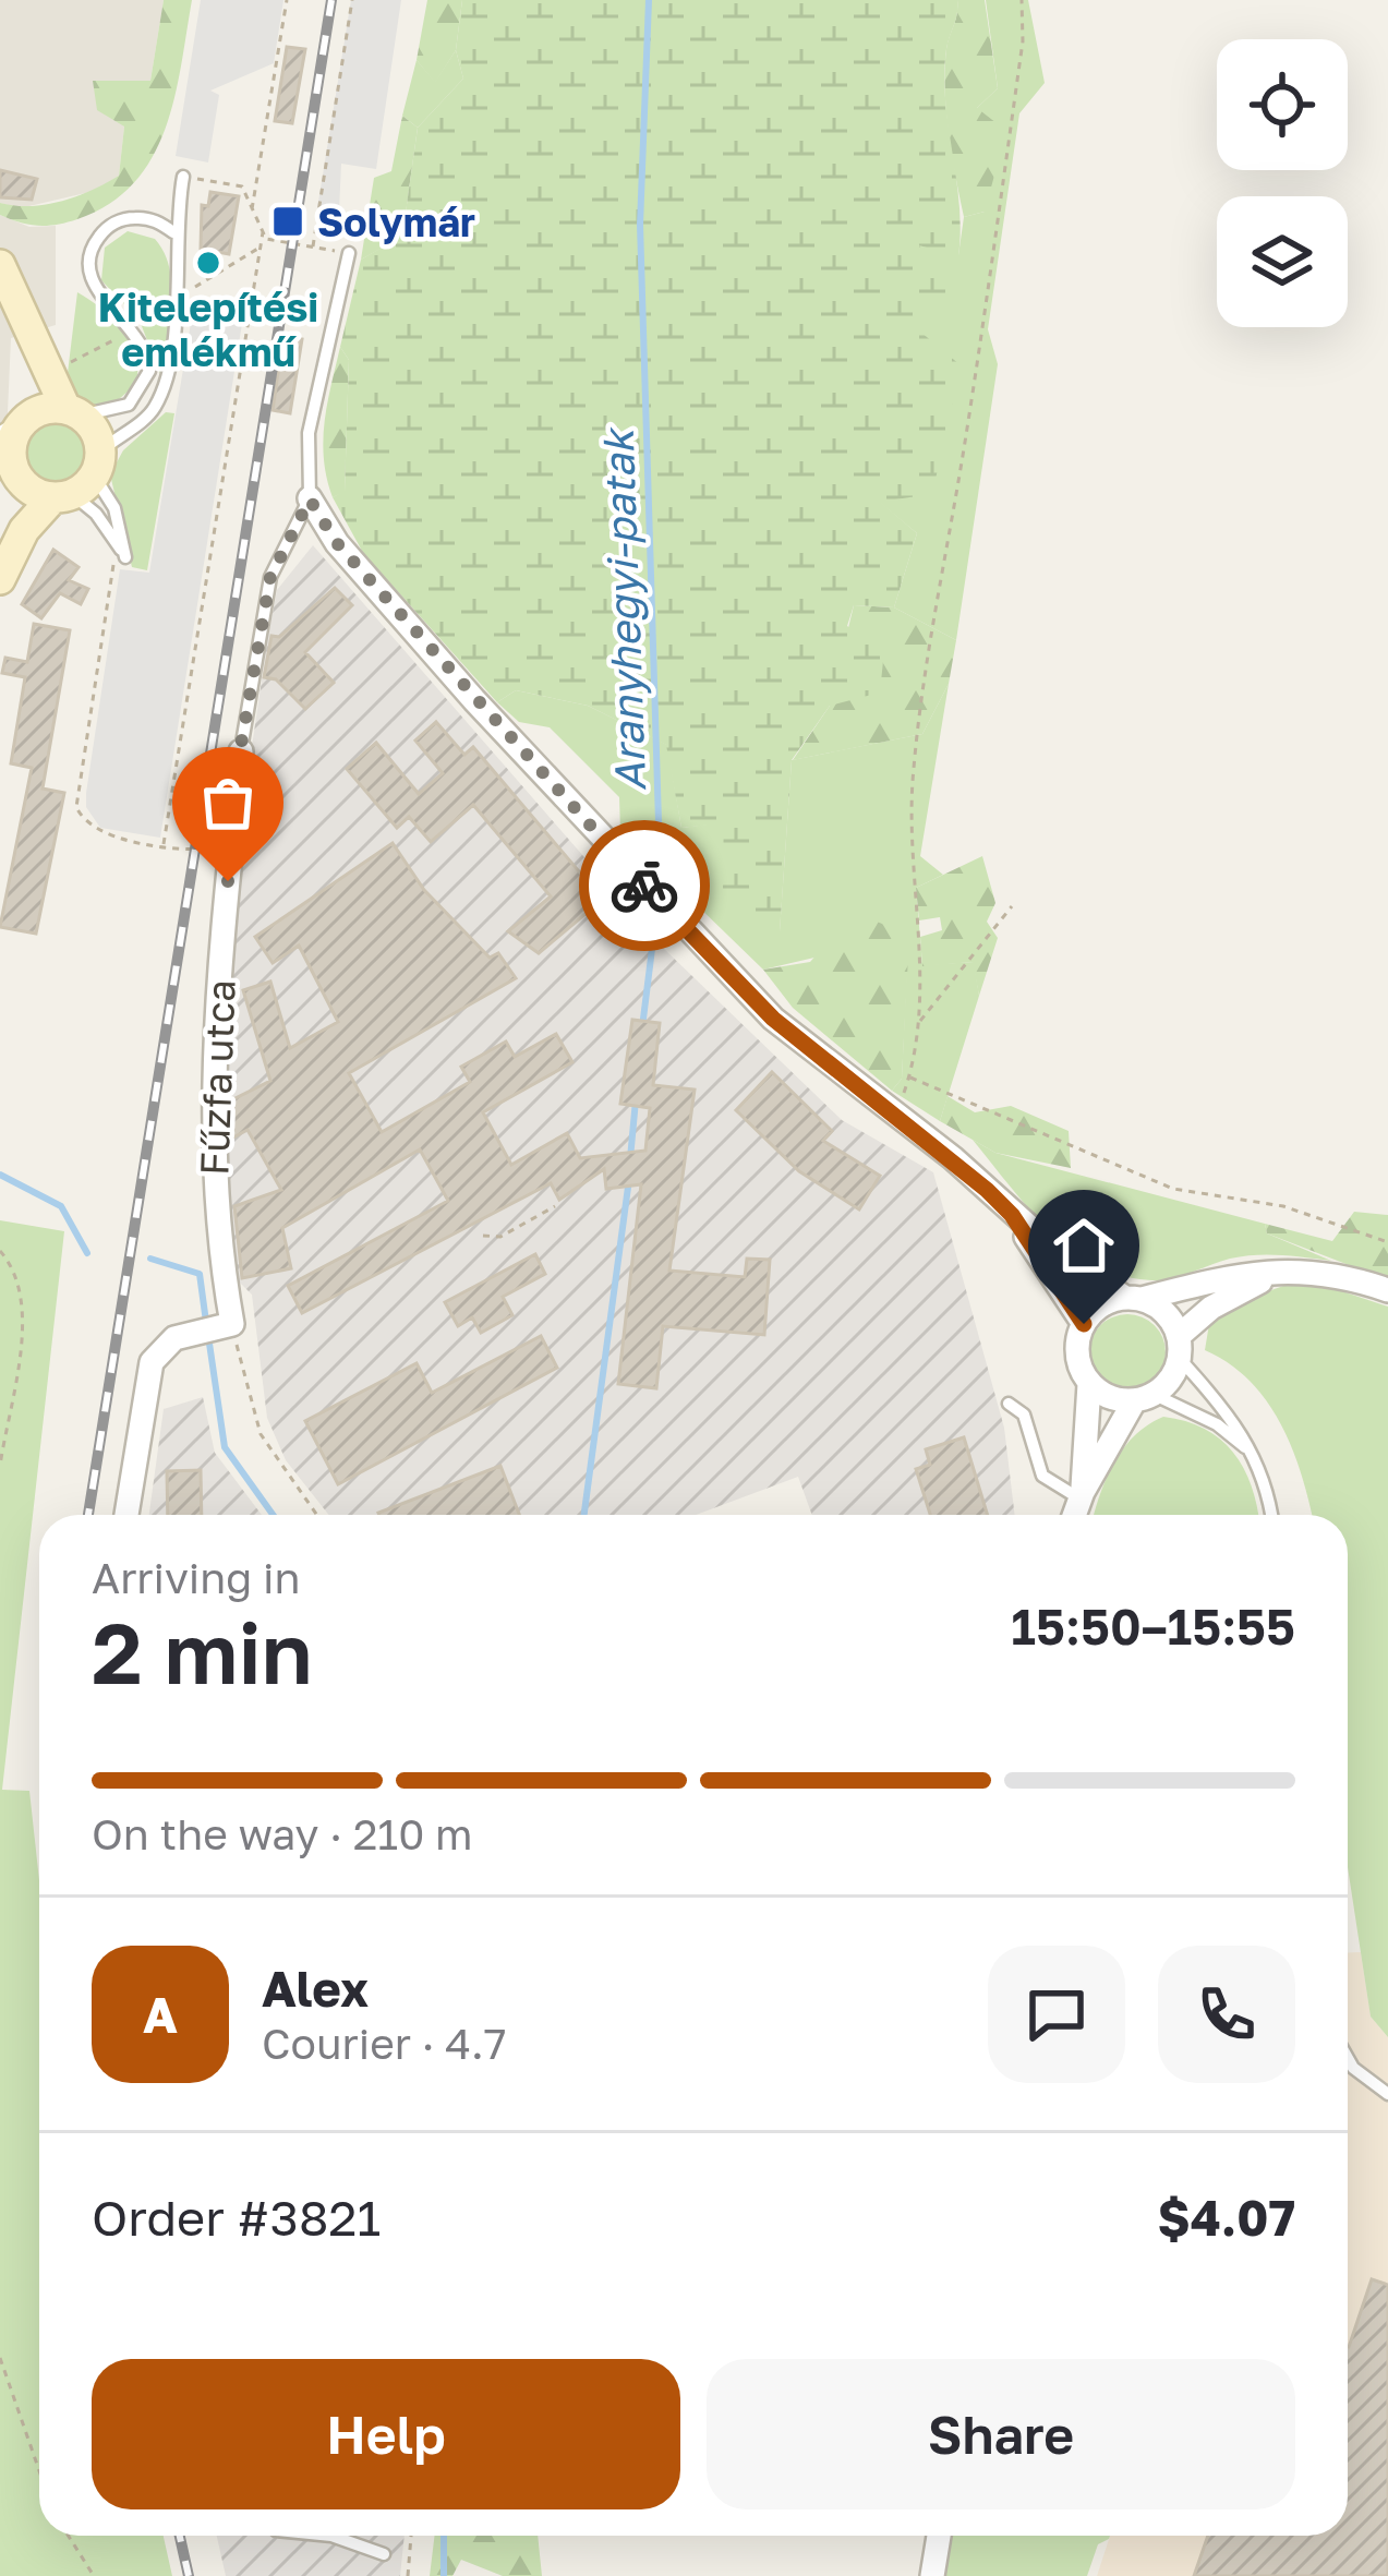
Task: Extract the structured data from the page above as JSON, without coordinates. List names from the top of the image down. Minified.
{"streets":{"street":["Fűzfa utca"]},"water":["Aranyhegyi-patak"],"places":{"transit":["Solymár"],"other":["Kitelepítési emlékmű"]},"page":{"heading":["2 min","Arriving in","15:50–15:55"],"panel":["Alex","Courier · 4.7","Order #3821","$4.07"],"bar":"On the way · 210 m","round":"A","buttons":["Help","Share"]}}
